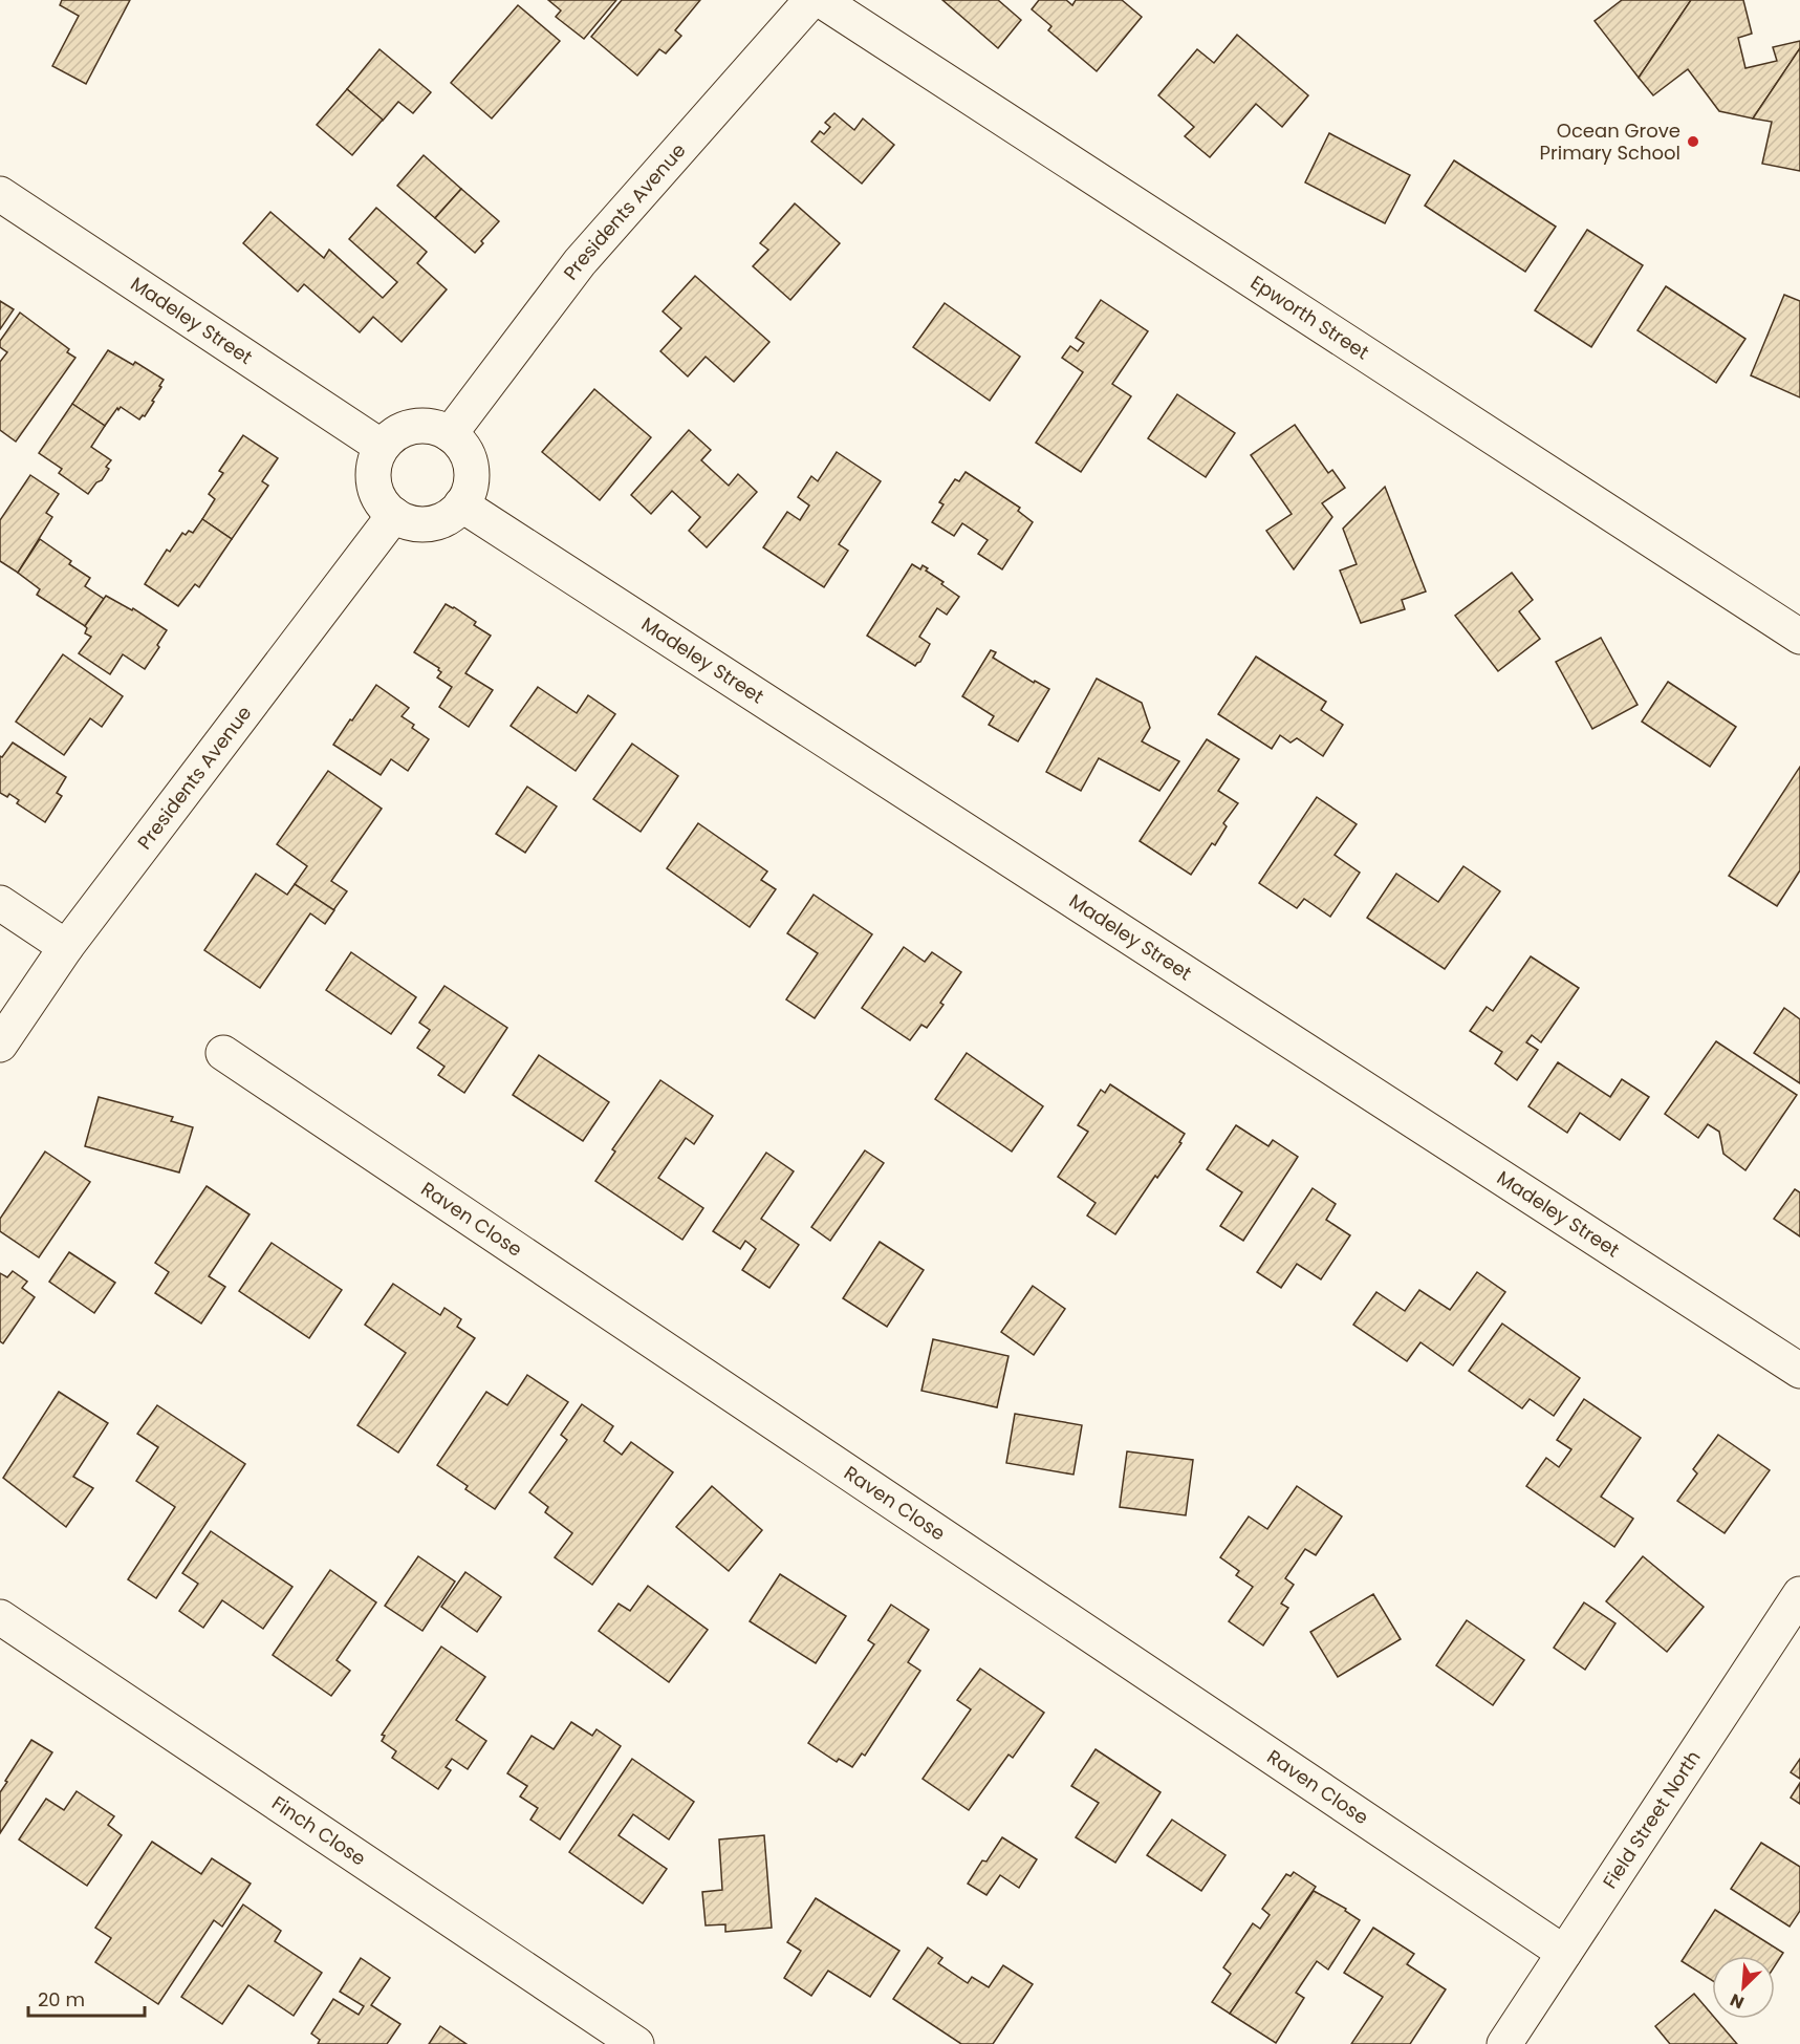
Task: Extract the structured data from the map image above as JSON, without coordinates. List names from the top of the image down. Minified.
{"streets":{"street":["Presidents Avenue","Epworth Street","Madeley Street","Raven Close","Field Street North","Finch Close"]},"crossings":[["Presidents Avenue","Madeley Street"],["Raven Close","Field Street North"]],"places":["Ocean Grove Primary School"],"scale_bar":"20 m","north":"bottom left"}
